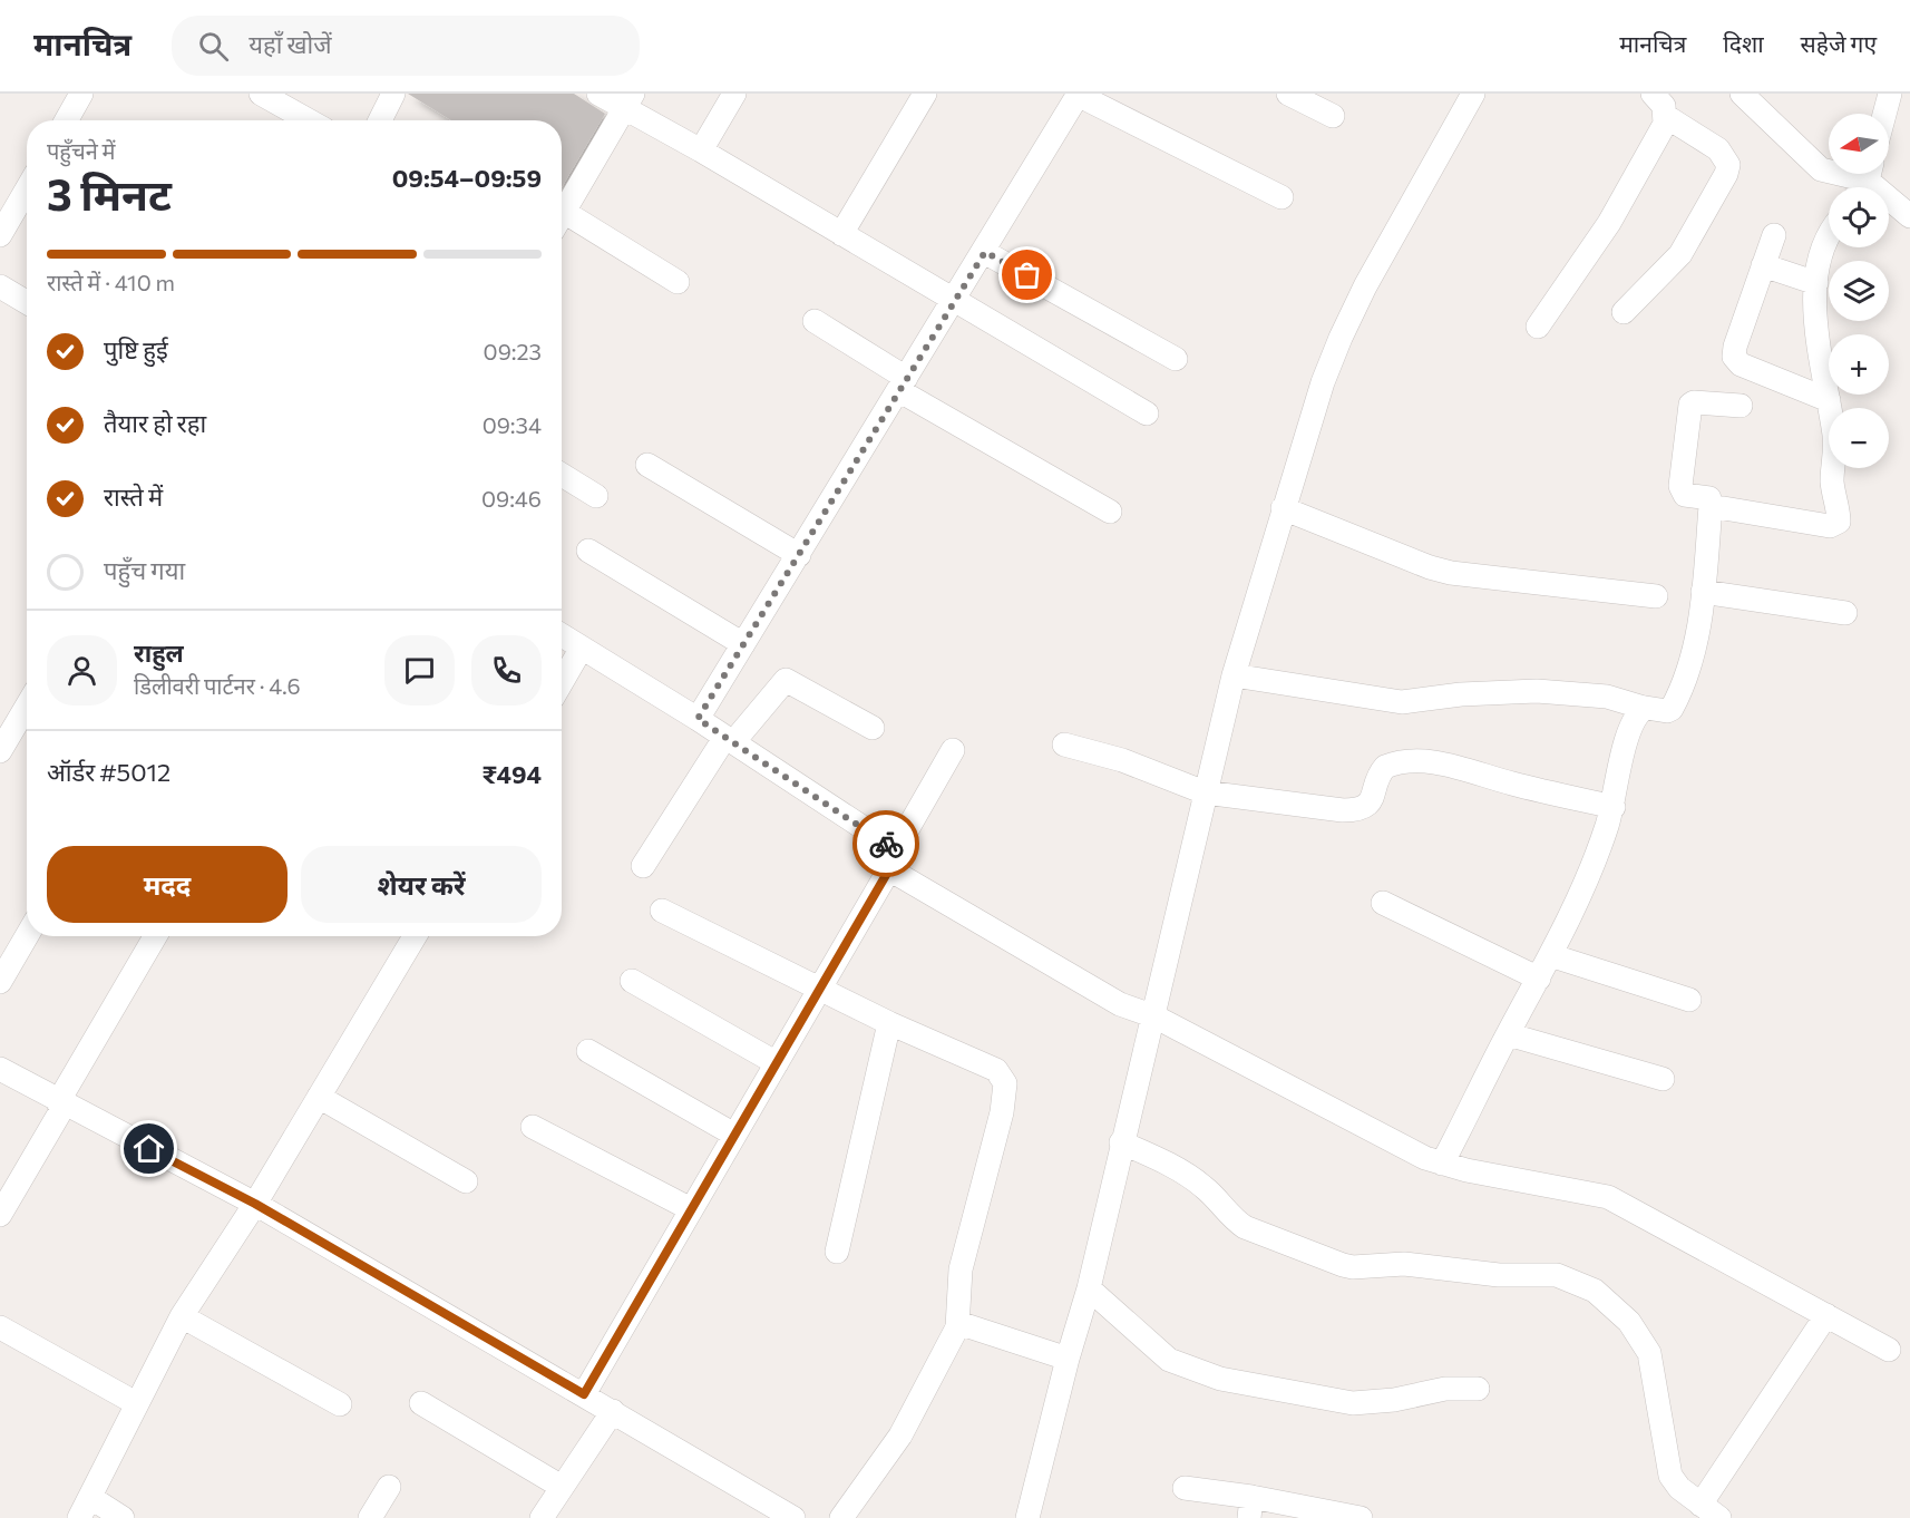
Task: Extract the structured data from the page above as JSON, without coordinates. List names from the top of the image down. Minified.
{"north":"left","page":{"header":"मानचित्र","search":"यहाँ खोजें","nav":["मानचित्र","दिशा","सहेजे गए"],"map_buttons":["+","−"],"heading":["3 मिनट","पहुँचने में","09:54–09:59"],"panel":["राहुल","डिलीवरी पार्टनर · 4.6","ऑर्डर #5012","₹494"],"bar":"रास्ते में · 410 m","list":[["पुष्टि हुई","09:23"],["तैयार हो रहा","09:34"],["रास्ते में","09:46"],"पहुँच गया"],"buttons":["मदद","शेयर करें"]}}
